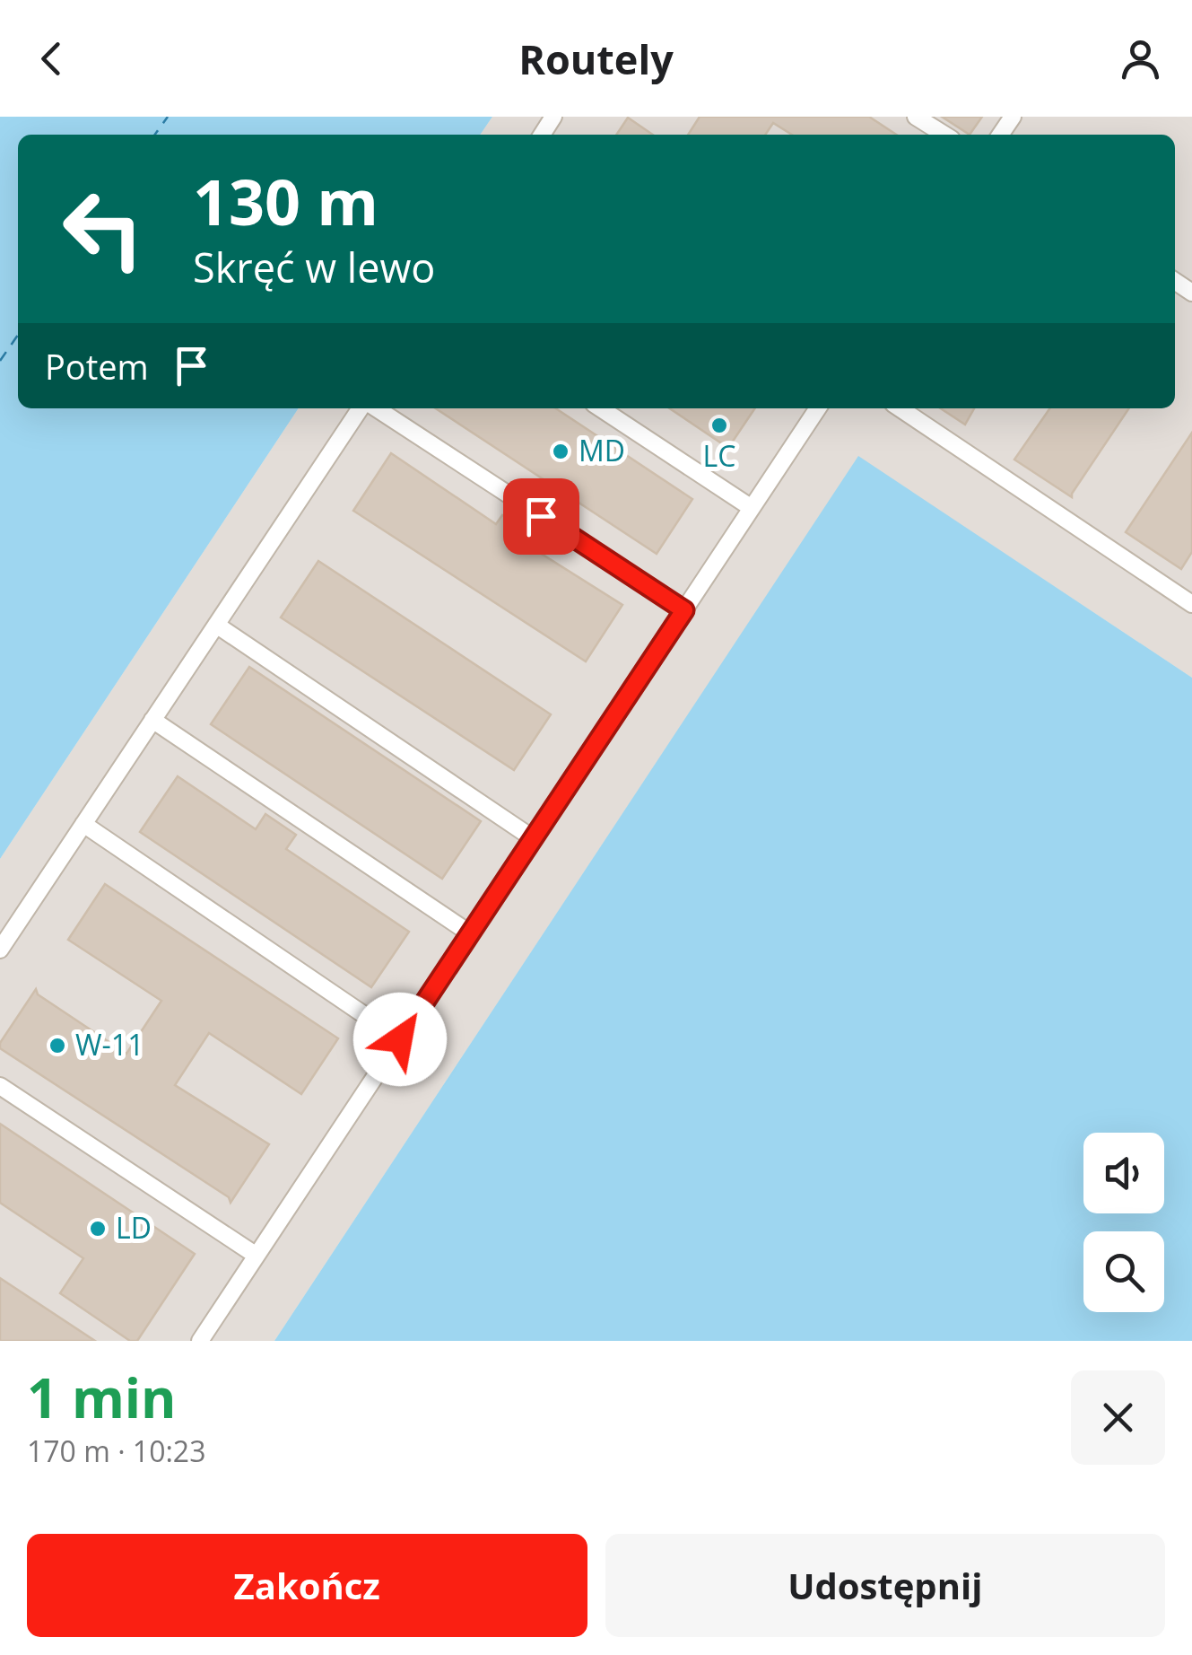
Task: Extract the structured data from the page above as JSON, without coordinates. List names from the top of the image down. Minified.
{"places":["LC","MD","W-11","LD"],"page":{"header":"Routely","turn":["130 m","Skręć w lewo"],"then":"Potem","heading":["1 min","170 m · 10:23"],"buttons":["Zakończ","Udostępnij"]}}
